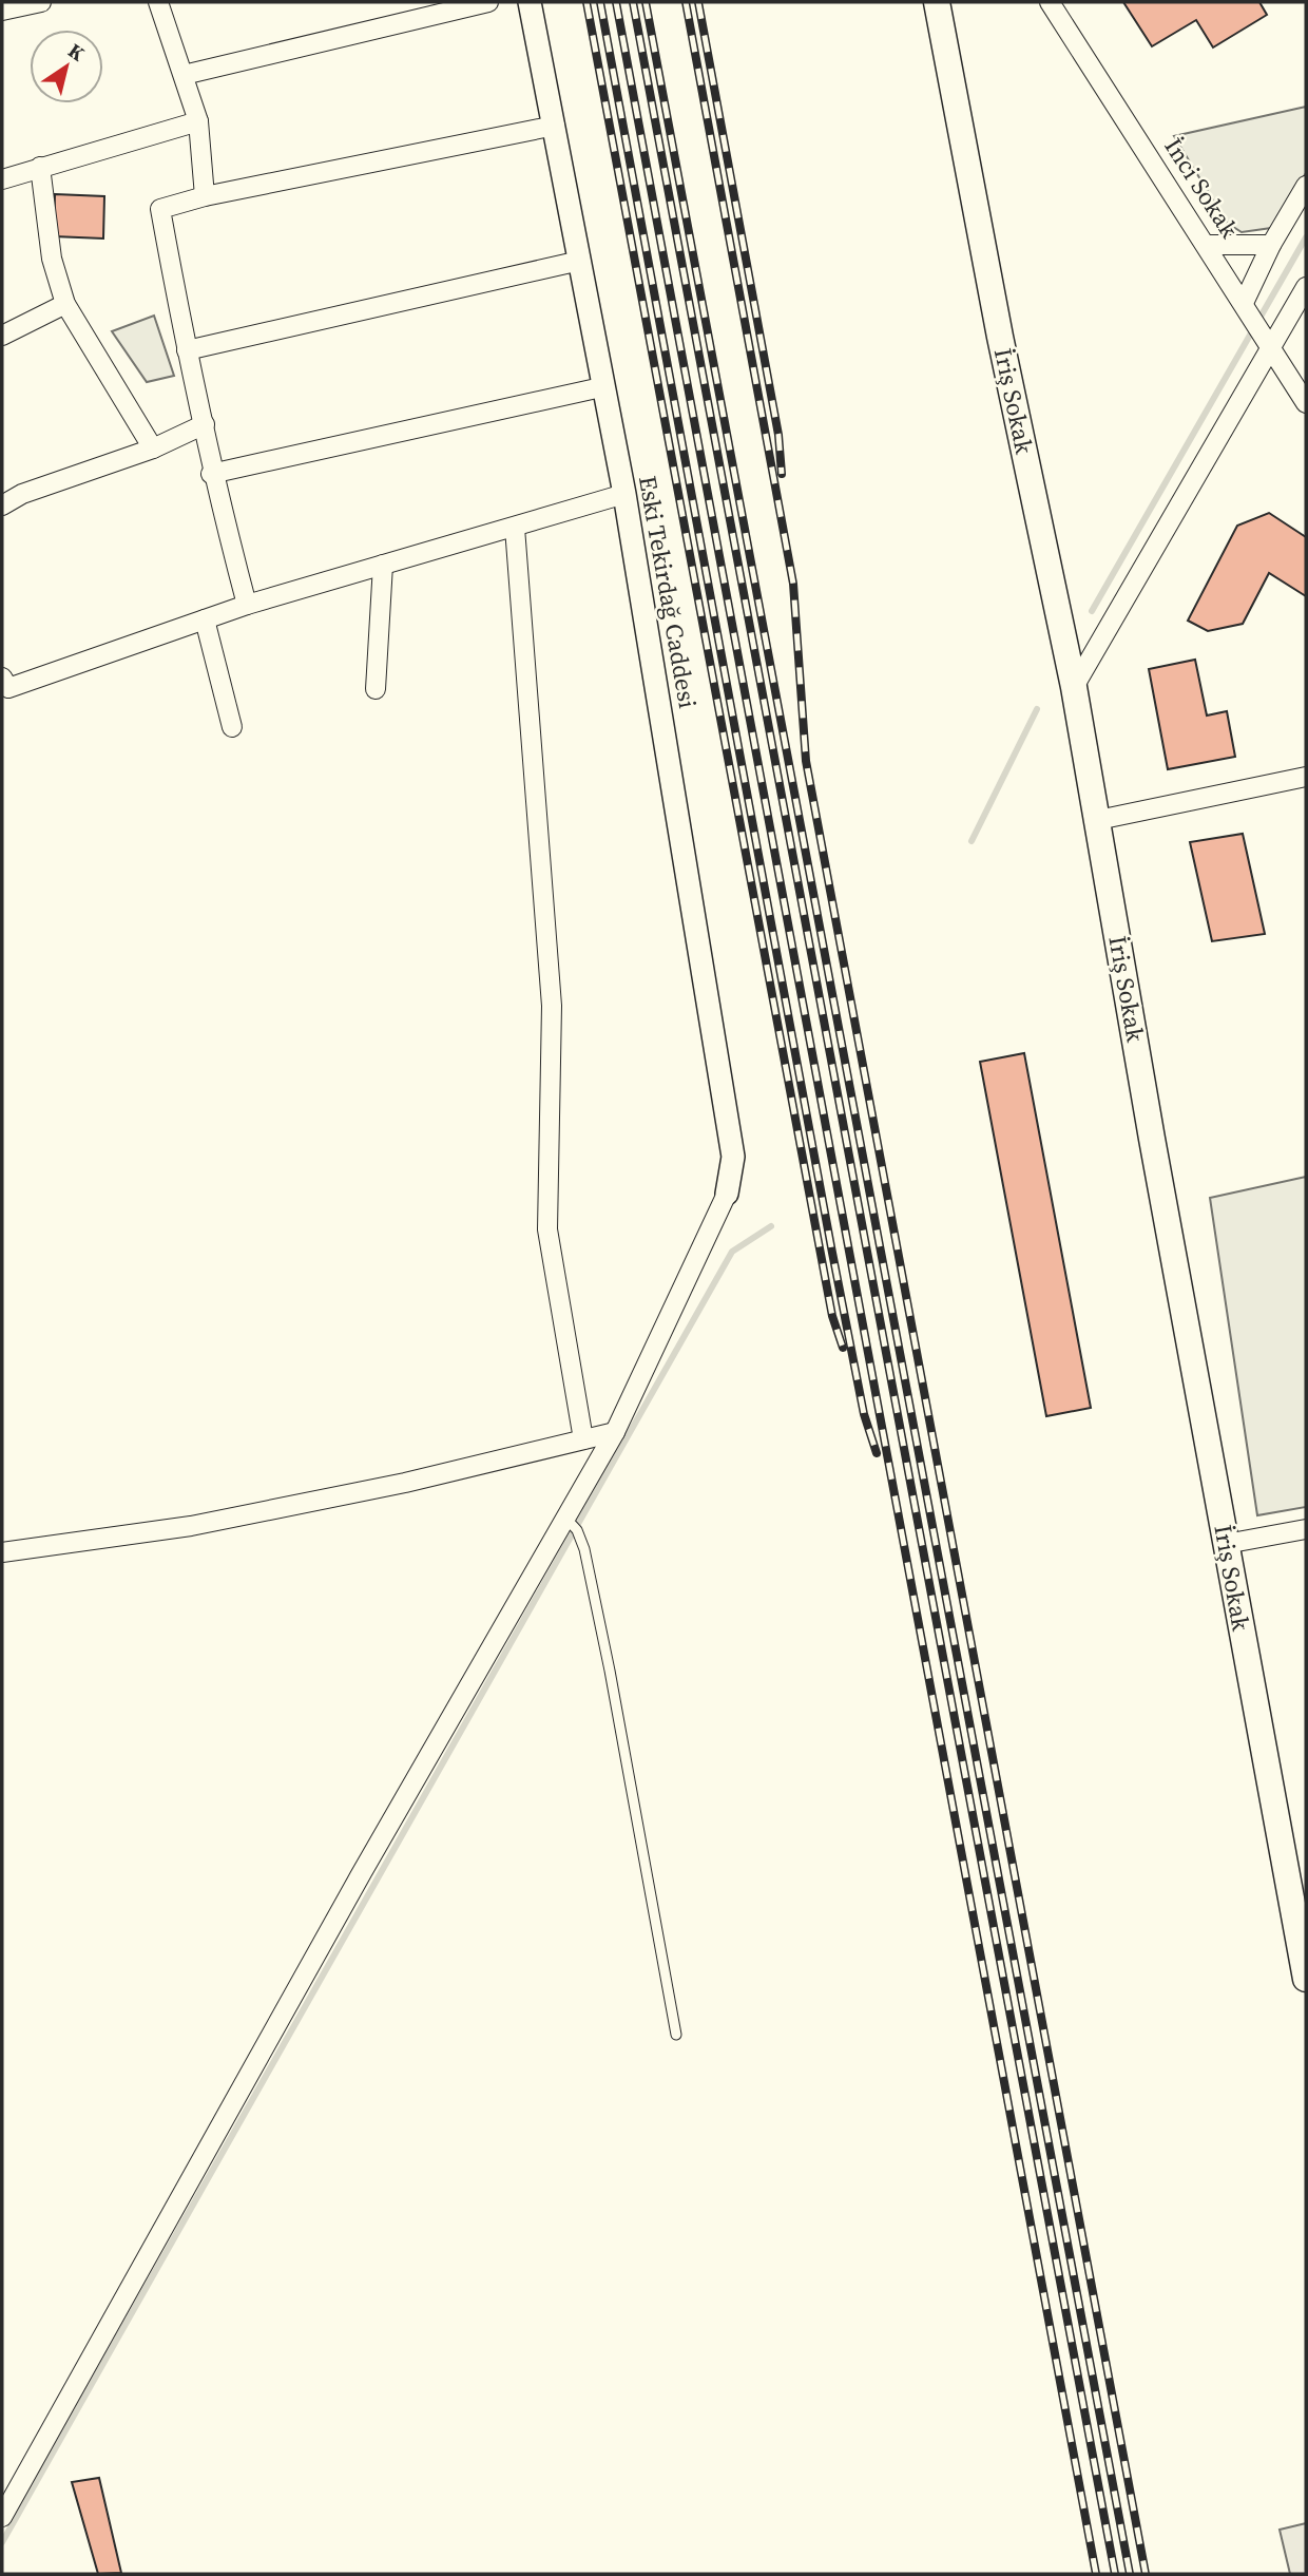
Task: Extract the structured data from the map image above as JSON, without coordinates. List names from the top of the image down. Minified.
{"streets":{"main road":["İriş Sokak"],"street":["İnci Sokak","Eski Tekirdağ Caddesi"]},"north":"top right"}
